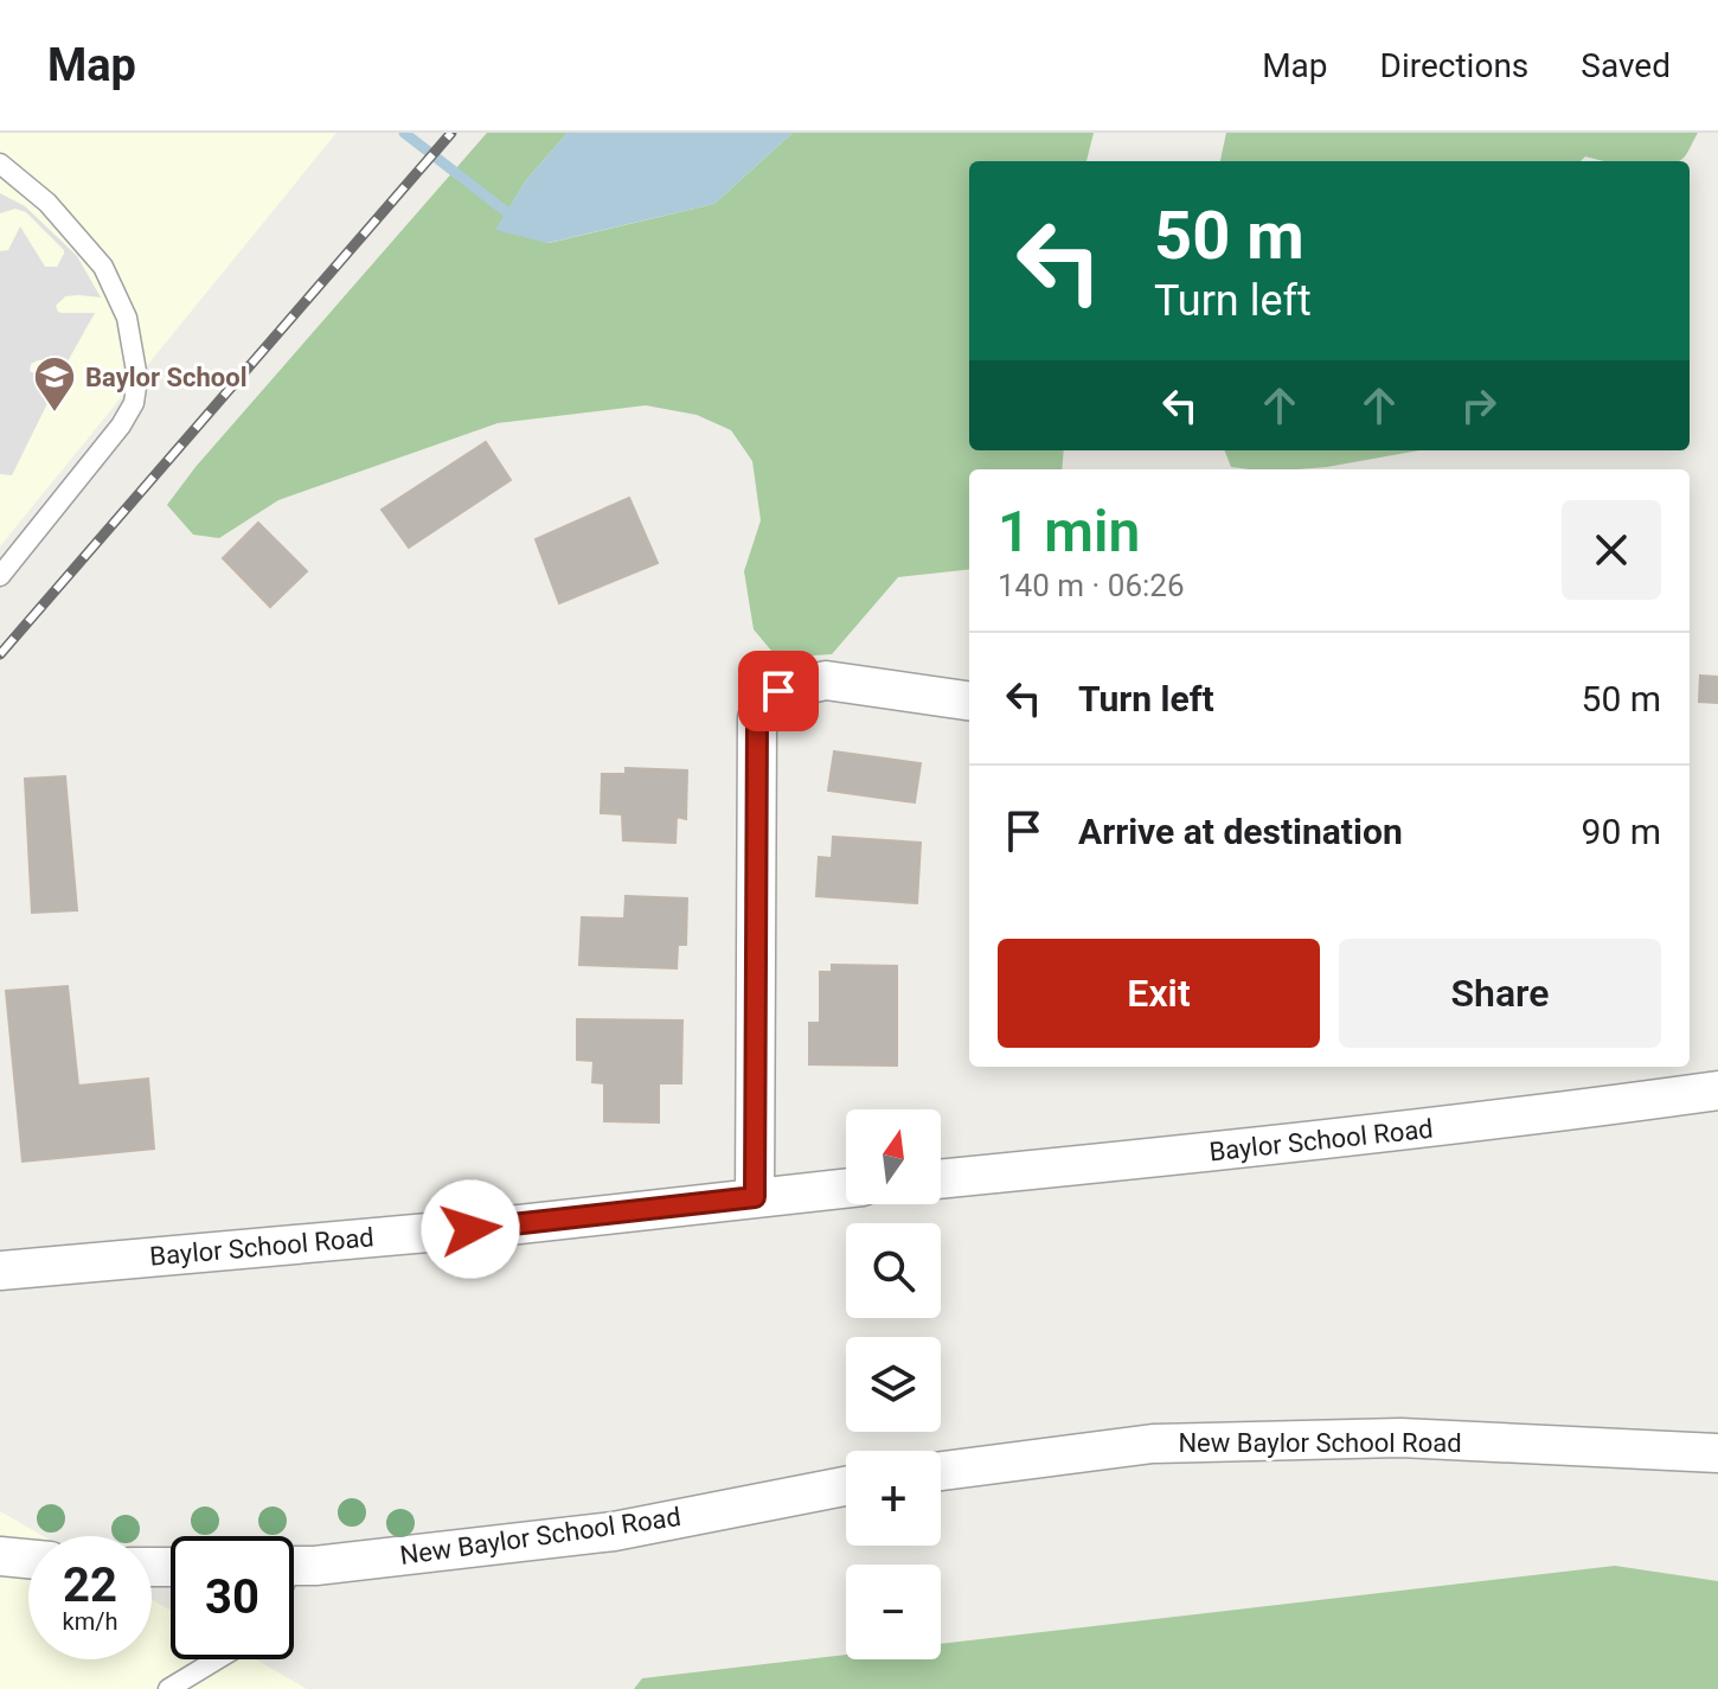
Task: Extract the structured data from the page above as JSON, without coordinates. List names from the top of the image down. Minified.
{"streets":{"street":["Baylor School Road","New Baylor School Road"]},"places":{"school or university":["Baylor School"]},"north":"top","page":{"header":"Map","nav":["Map","Directions","Saved"],"turn":["50 m","Turn left"],"heading":["1 min","140 m · 06:26"],"list":[{"name":"Turn left","value":"50 m"},{"name":"Arrive at destination","value":"90 m"}],"buttons":["Exit","Share"],"map_buttons":["+","−"],"speed":"22 km/h","limit":"30"}}
